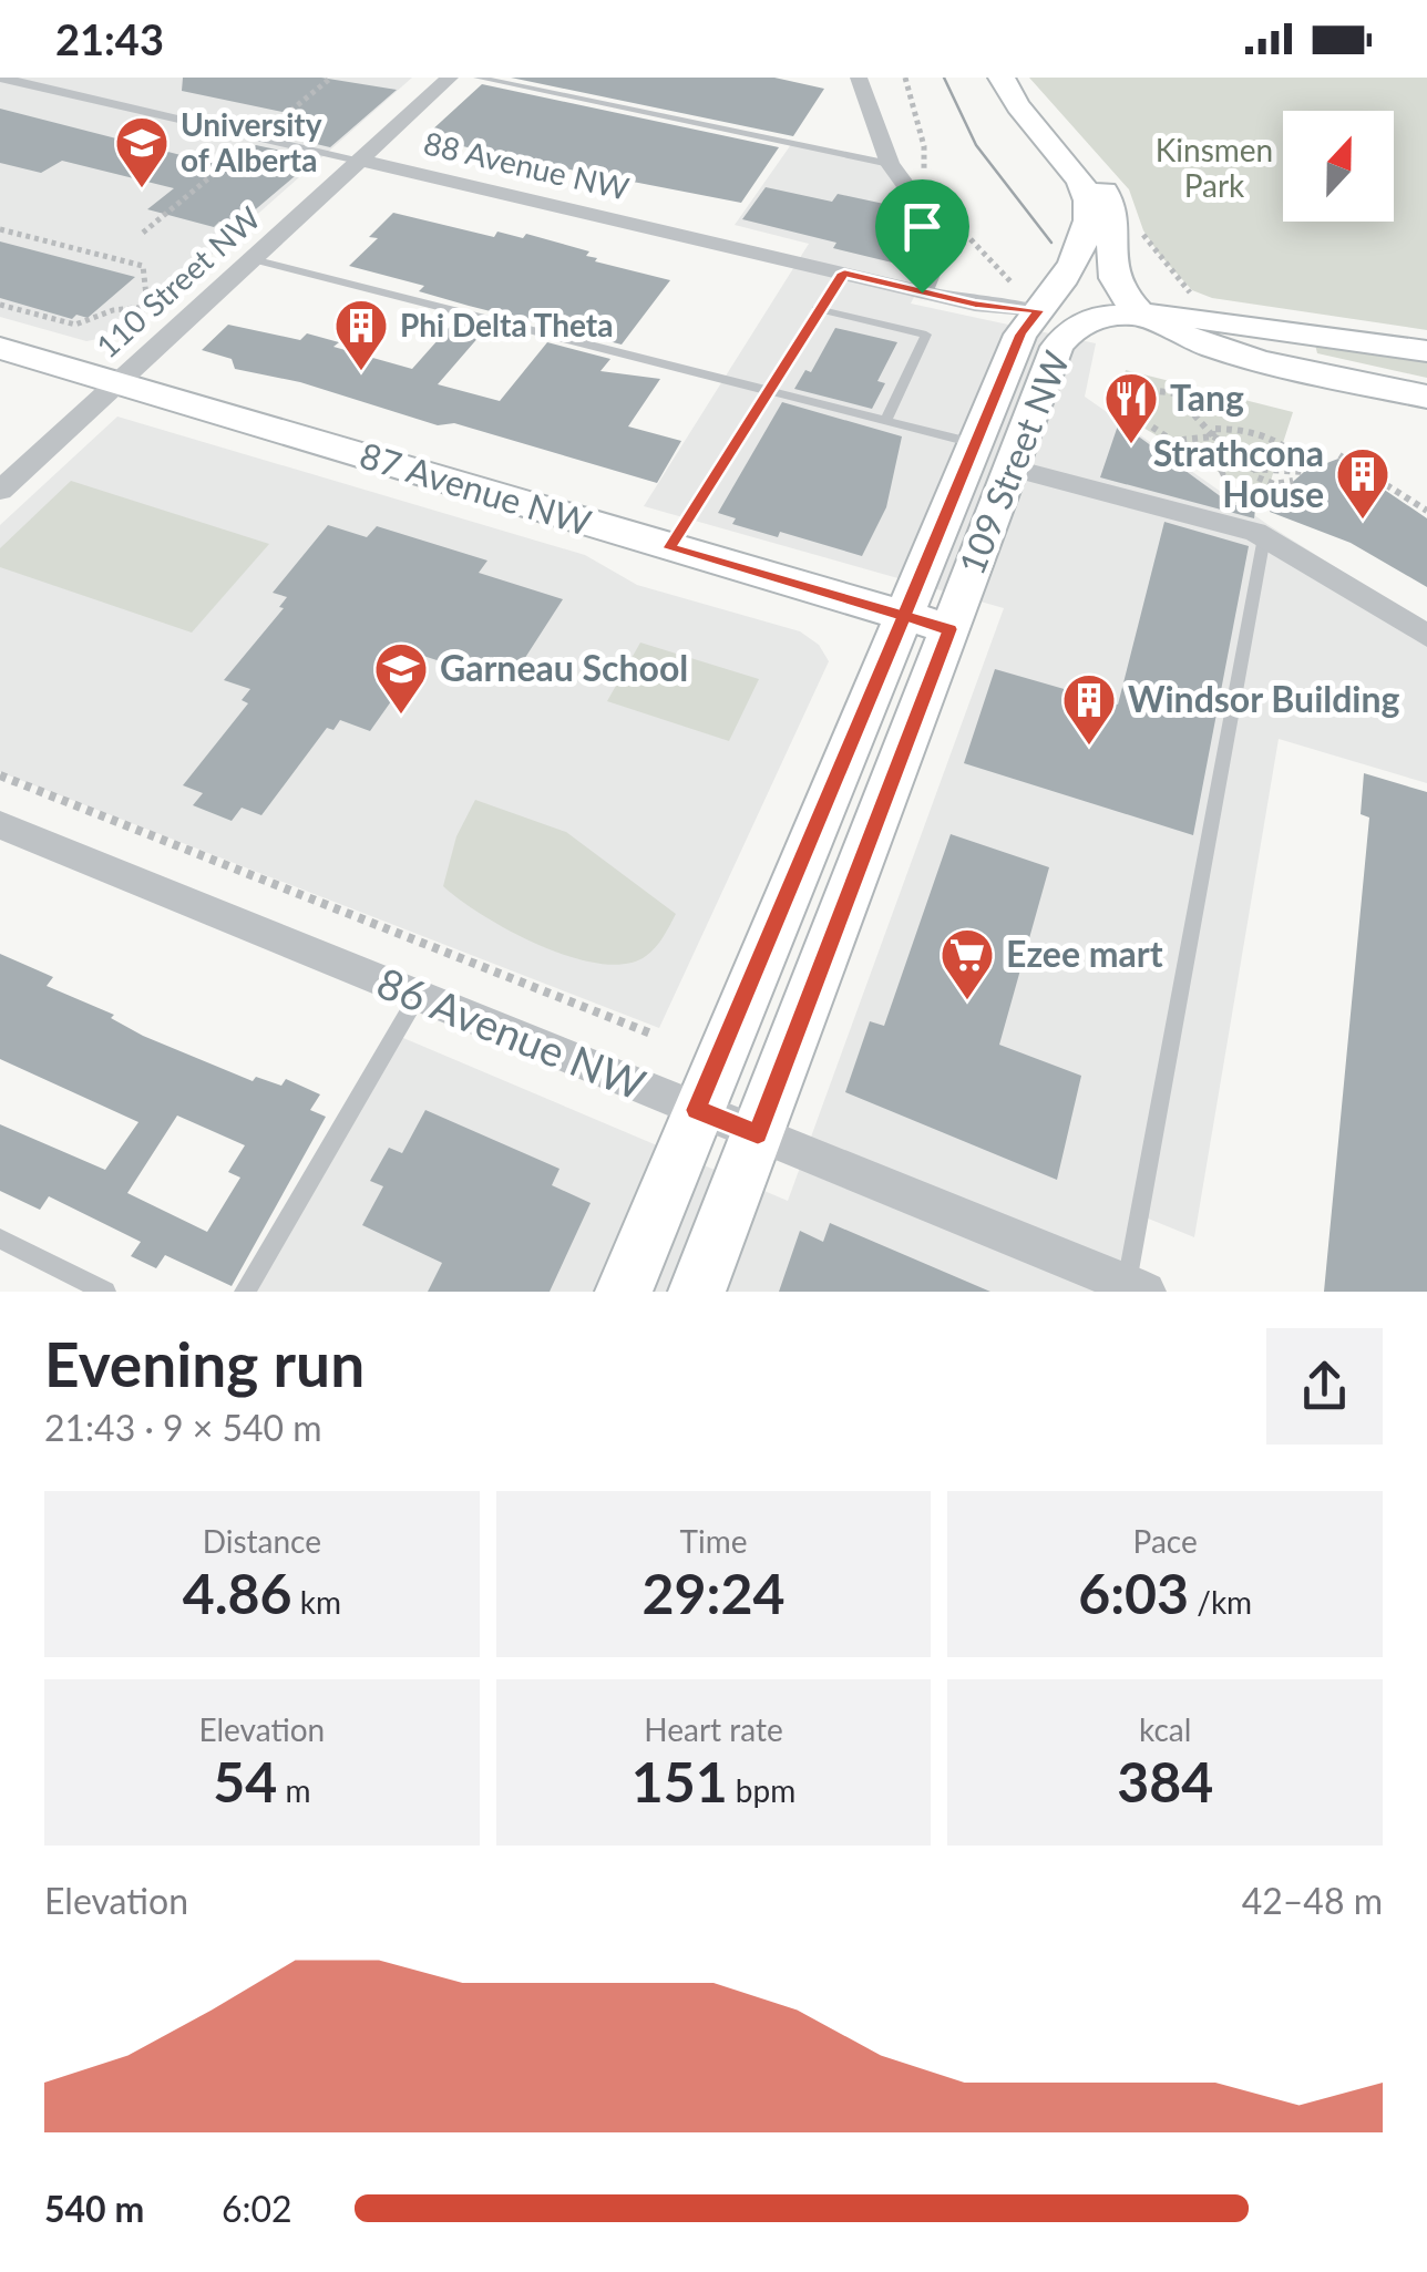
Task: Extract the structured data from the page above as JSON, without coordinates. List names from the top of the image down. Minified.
{"streets":{"main road":["109 Street NW","87 Avenue NW"],"street":["88 Avenue NW","110 Street NW","86 Avenue NW"]},"crossings":[["88 Avenue NW","110 Street NW"],["88 Avenue NW","109 Street NW"],["110 Street NW","87 Avenue NW"],["109 Street NW","87 Avenue NW"],["109 Street NW","86 Avenue NW"]],"parks":["Kinsmen Park"],"places":{"school or university":["University of Alberta","Garneau School"],"building":["Phi Delta Theta","Strathcona House","Windsor Building"],"restaurant":["Tang"],"supermarket":["Ezee mart"]},"north":"top","page":{"status":"21:43","heading":["Evening run","21:43 · 9 × 540 m"],"stats":[["Distance","4.86 km"],["Time","29:24"],["Pace","6:03 /km"],["Elevation","54 m"],["Heart rate","151 bpm"],["kcal","384"]],"chart":["Elevation","42–48 m"],"list":[{"name":"540 m","note":"6:02"}]}}
